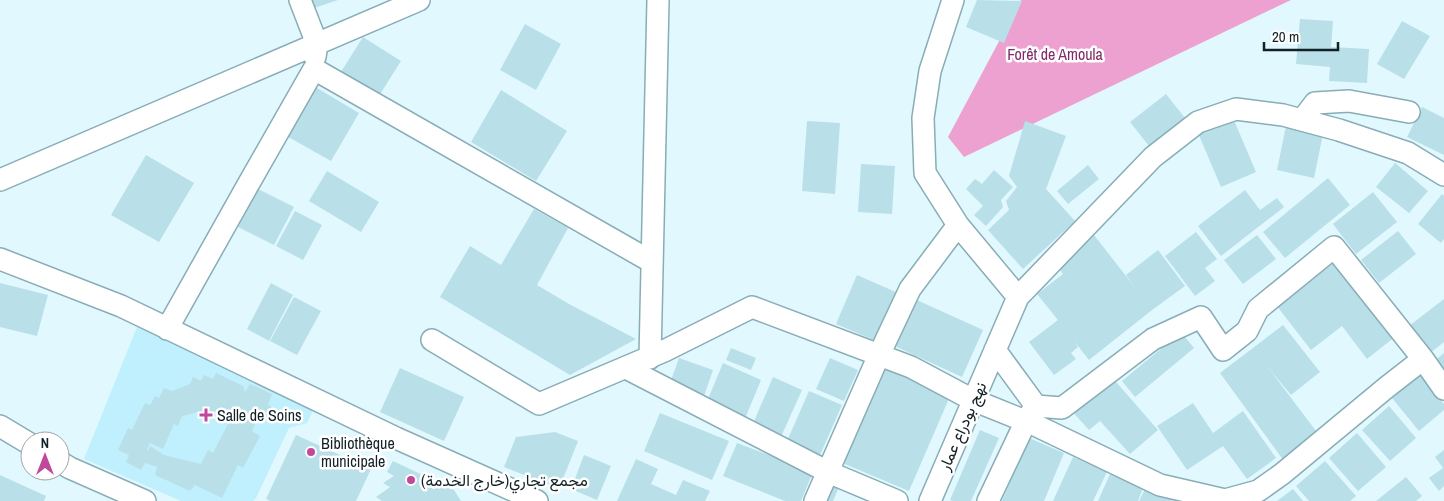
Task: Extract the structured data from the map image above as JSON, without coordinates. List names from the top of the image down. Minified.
{"streets":{"street":["نهج بودراع عمار"]},"parks":["Forêt de Amoula"],"places":{"health":["Salle de Soins"],"other":["Bibliothèque municipale","(مجمع تجاري(خارج الخدمة"]},"scale_bar":"20 m","north":"top"}
